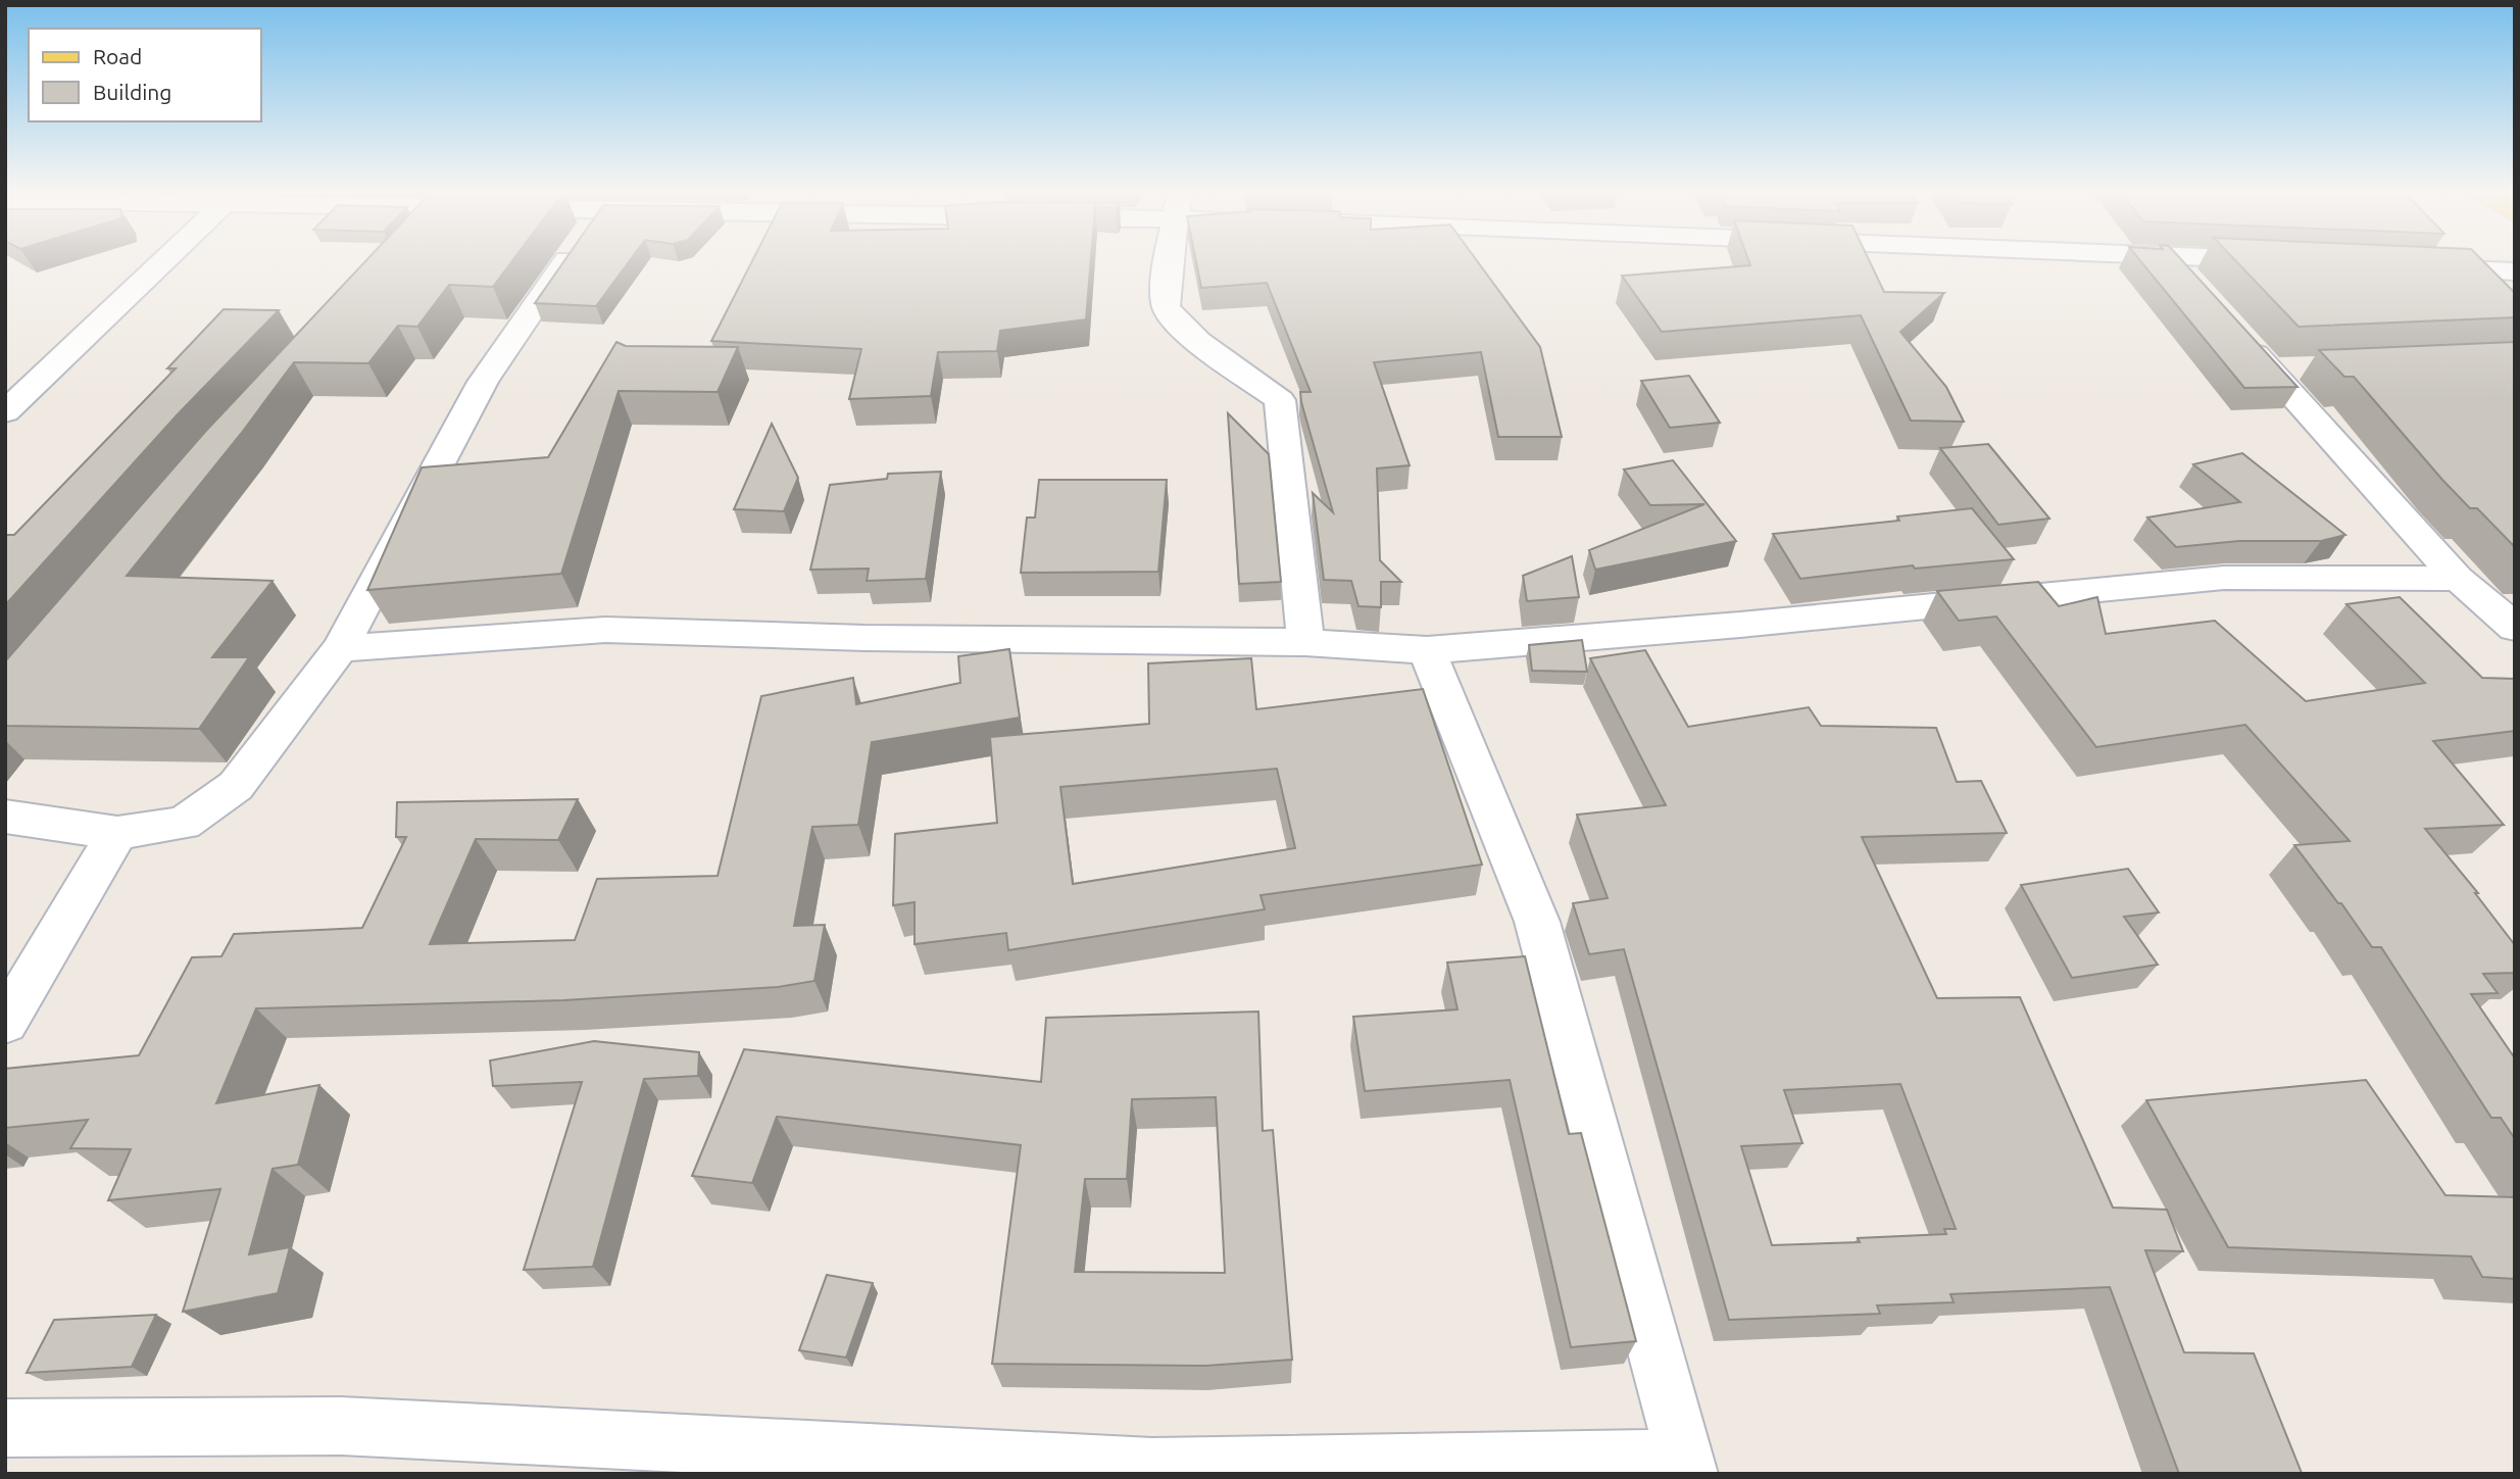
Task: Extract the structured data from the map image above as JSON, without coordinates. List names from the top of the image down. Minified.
{"legend":["Road","Building"]}
